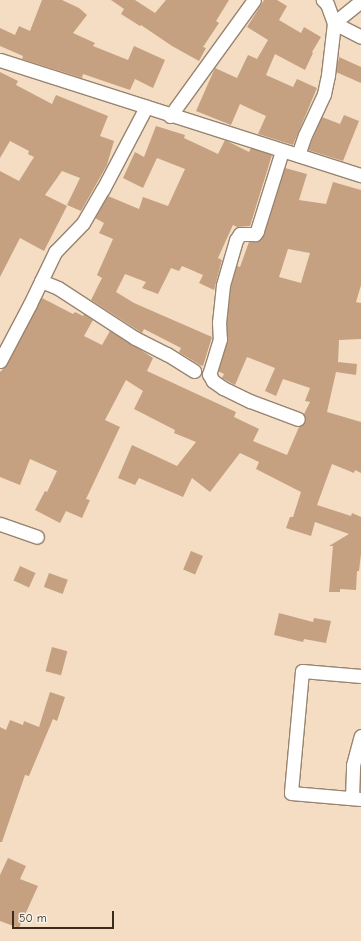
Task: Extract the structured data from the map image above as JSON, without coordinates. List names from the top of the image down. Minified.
{"scale_bar":"50 m"}
